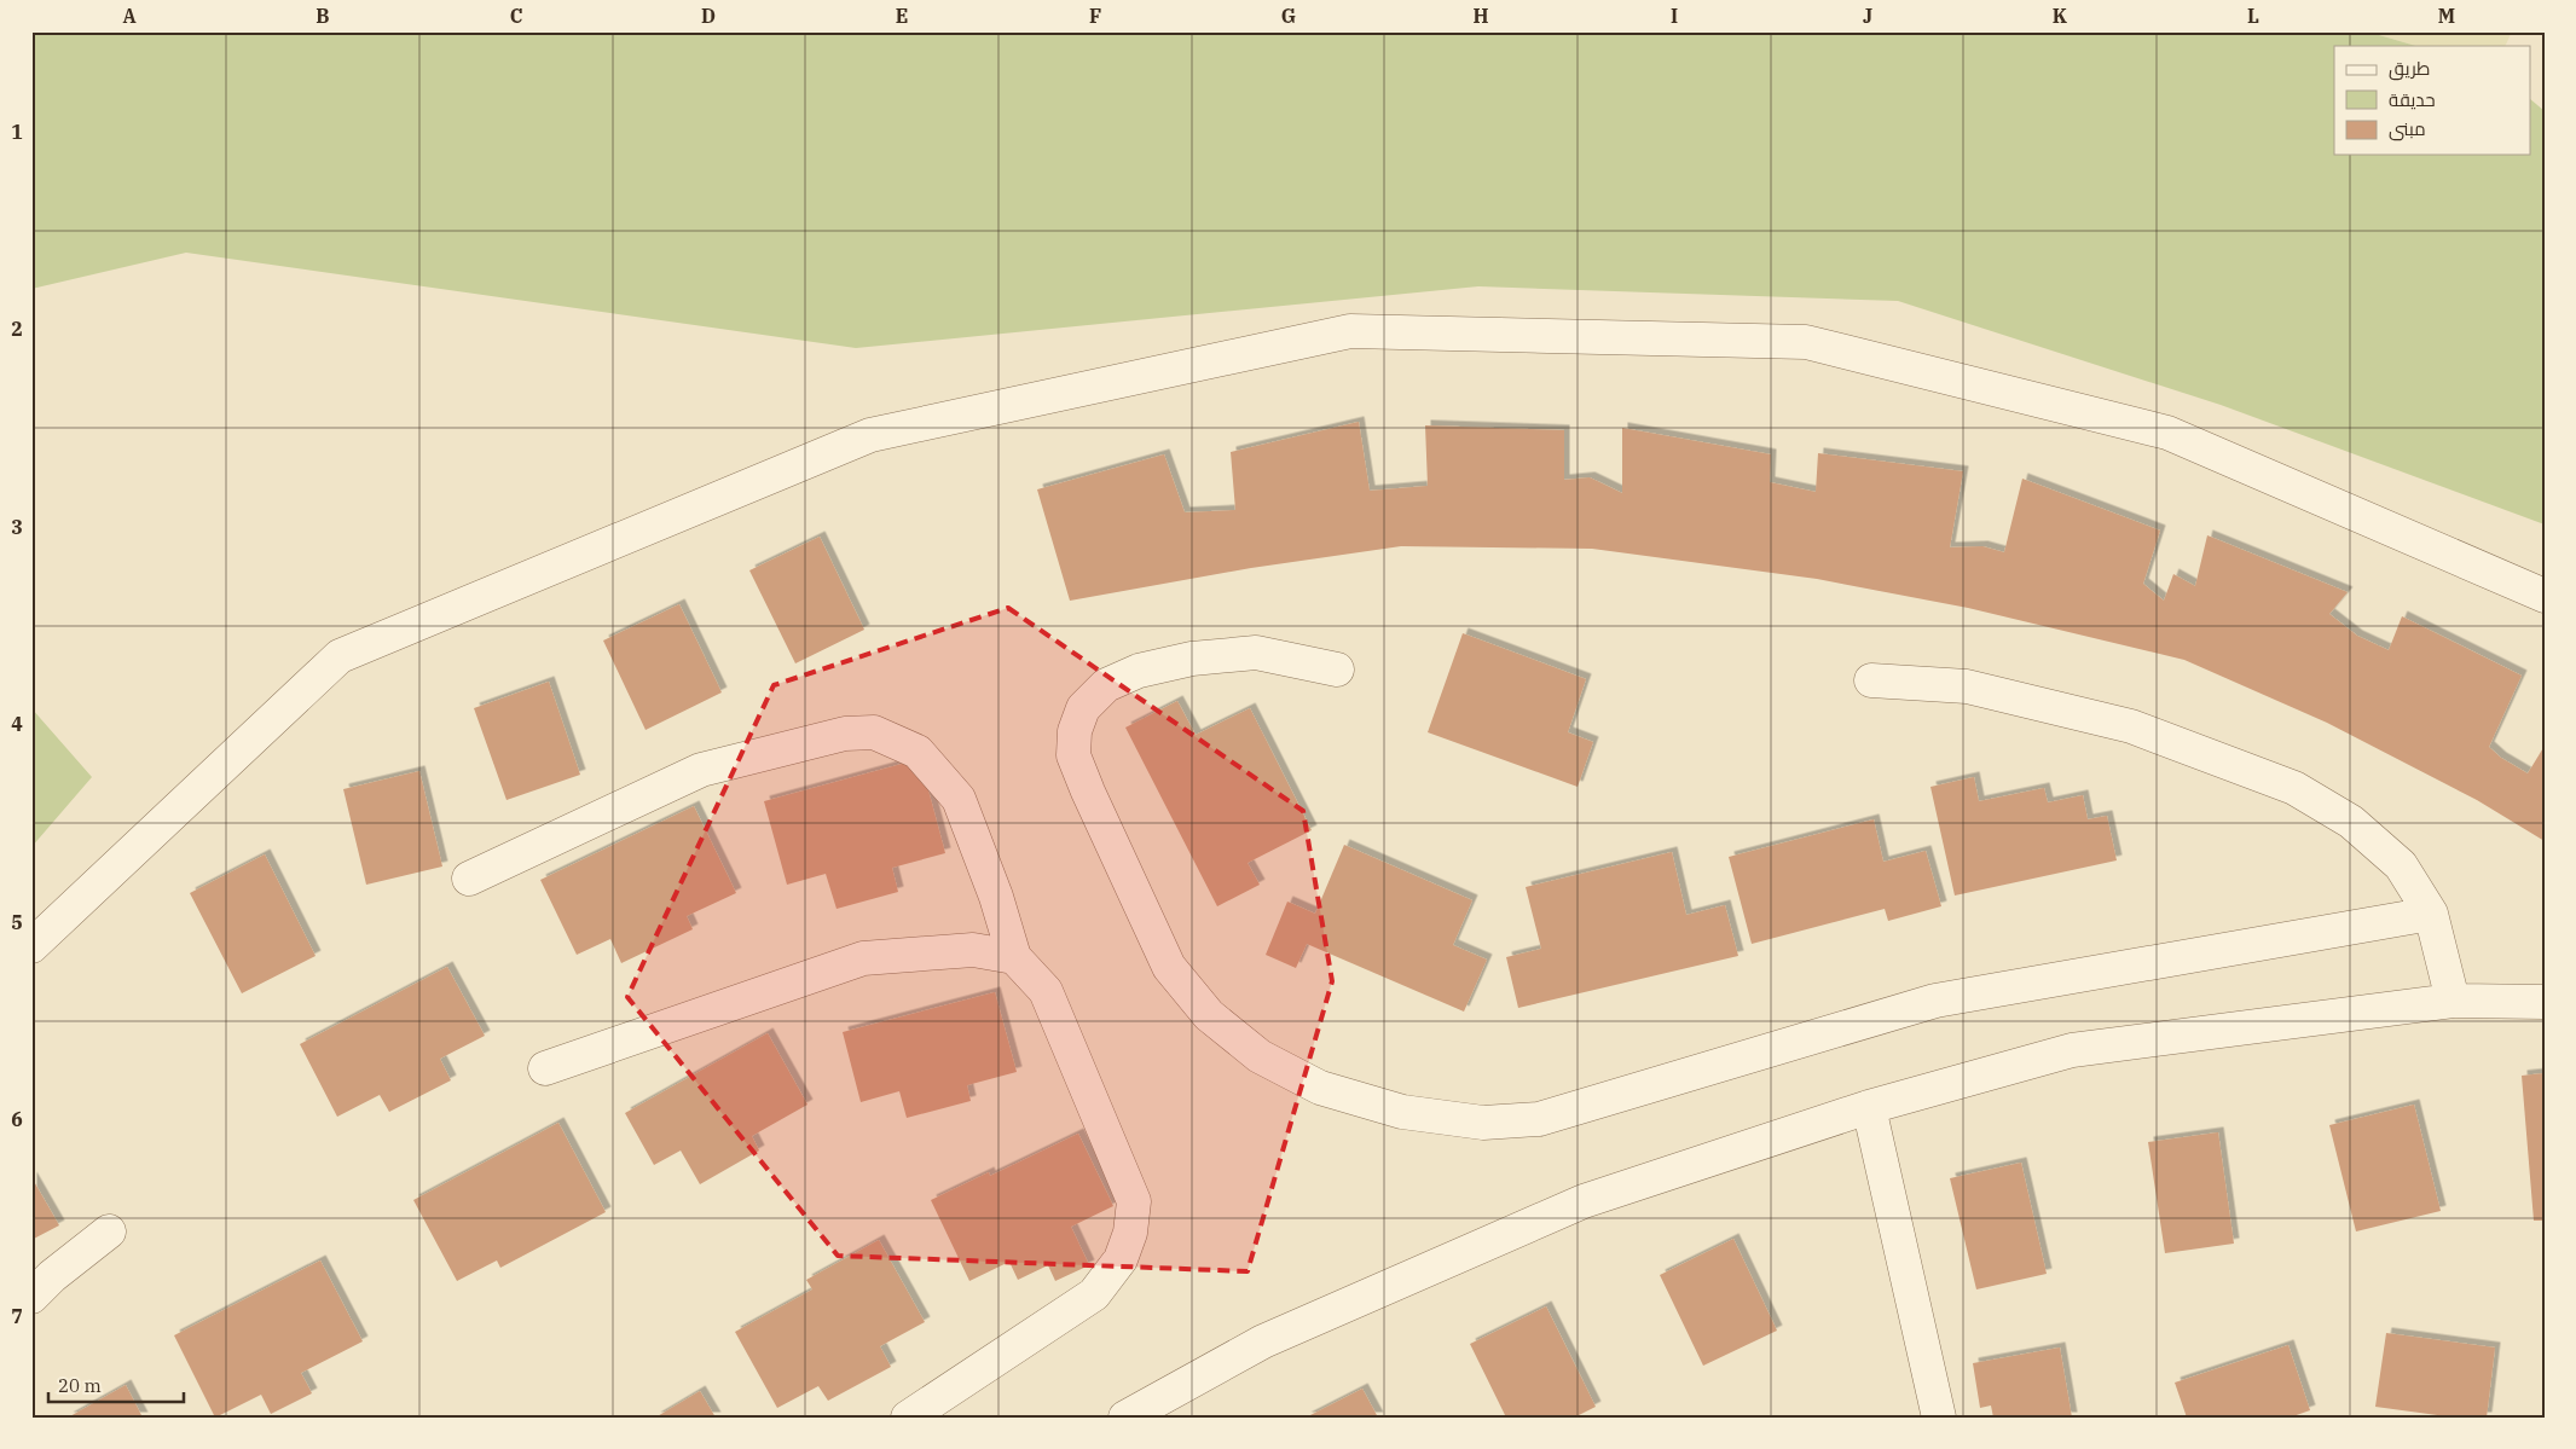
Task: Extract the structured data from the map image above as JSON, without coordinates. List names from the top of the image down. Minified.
{"legend":["طريق","حديقة","مبنى"],"scale_bar":"20 m","grid":{"columns":["A","B","C","D","E","F","G","H","I","J","K","L","M"],"rows":["1","2","3","4","5","6","7"]}}
